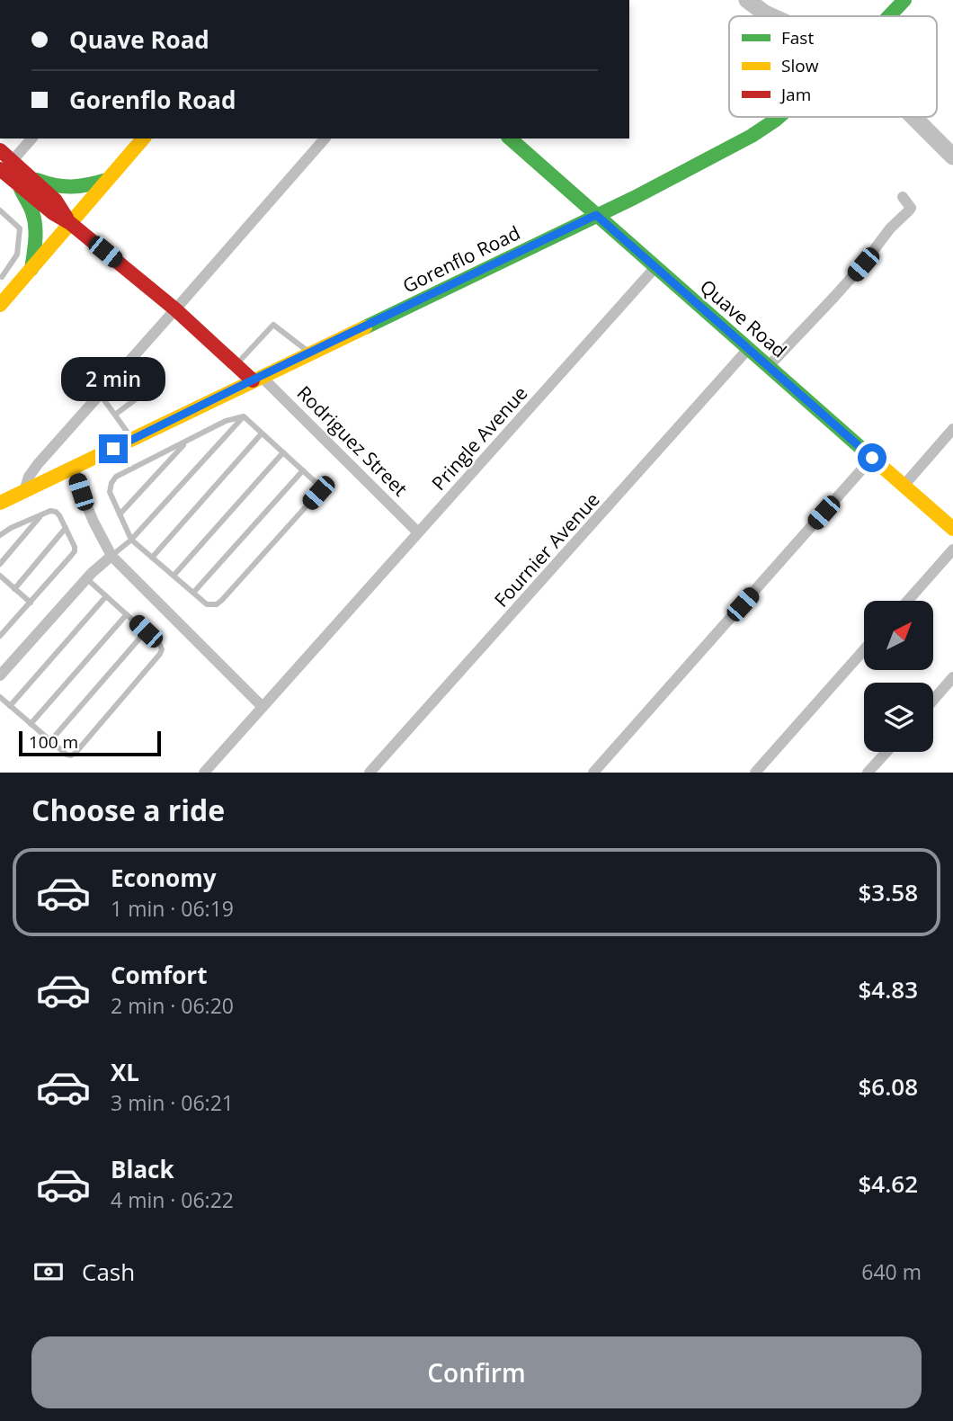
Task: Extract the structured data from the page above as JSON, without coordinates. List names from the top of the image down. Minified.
{"streets":{"main road":["Gorenflo Road","Quave Road","Rodriguez Street"],"street":["Pringle Avenue","Fournier Avenue"]},"crossings":[["Gorenflo Road","Quave Road"],["Gorenflo Road","Rodriguez Street"],["Quave Road","Pringle Avenue"],["Quave Road","Fournier Avenue"],["Pringle Avenue","Rodriguez Street"]],"legend":["Fast","Slow","Jam"],"scale_bar":"100 m","north":"top right","page":{"banner":["Quave Road","Gorenflo Road"],"bubble":"2 min","scale":"100 m","heading":"Choose a ride","list":[{"name":"Economy","note":"1 min · 06:19","value":"$3.58"},{"name":"Comfort","note":"2 min · 06:20","value":"$4.83"},{"name":"XL","note":"3 min · 06:21","value":"$6.08"},{"name":"Black","note":"4 min · 06:22","value":"$4.62"}],"pay":["Cash","640 m"],"buttons":"Confirm"}}
